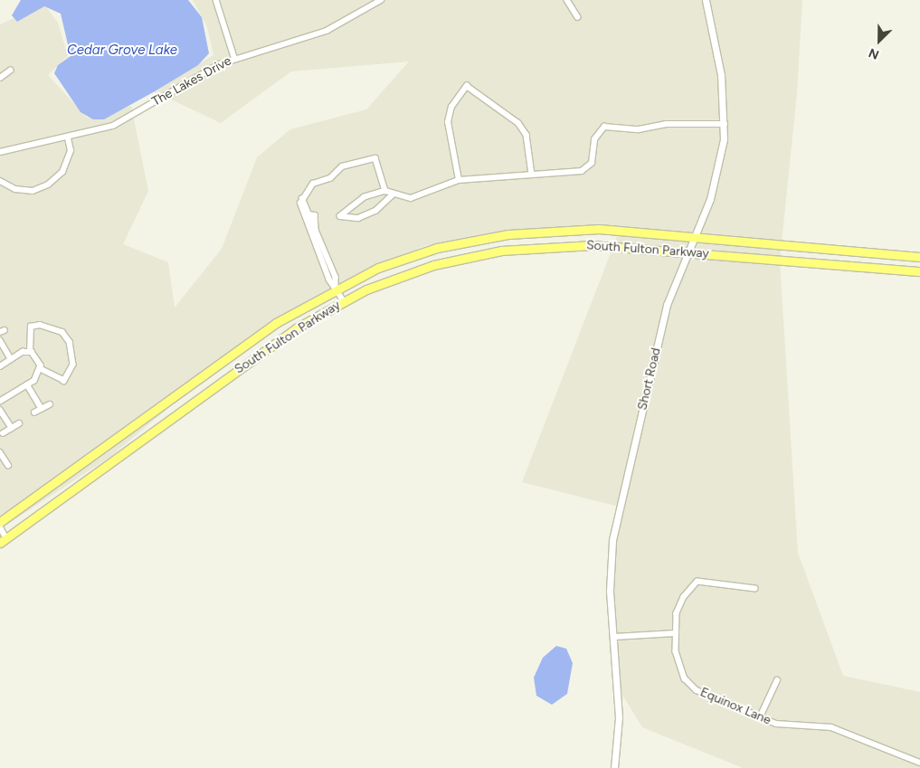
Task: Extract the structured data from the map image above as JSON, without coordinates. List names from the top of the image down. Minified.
{"streets":{"highway":["South Fulton Parkway"],"street":["The Lakes Drive","Short Road","Equinox Lane"]},"crossings":[["South Fulton Parkway","Short Road"]],"water":["Cedar Grove Lake"],"north":"bottom left"}
